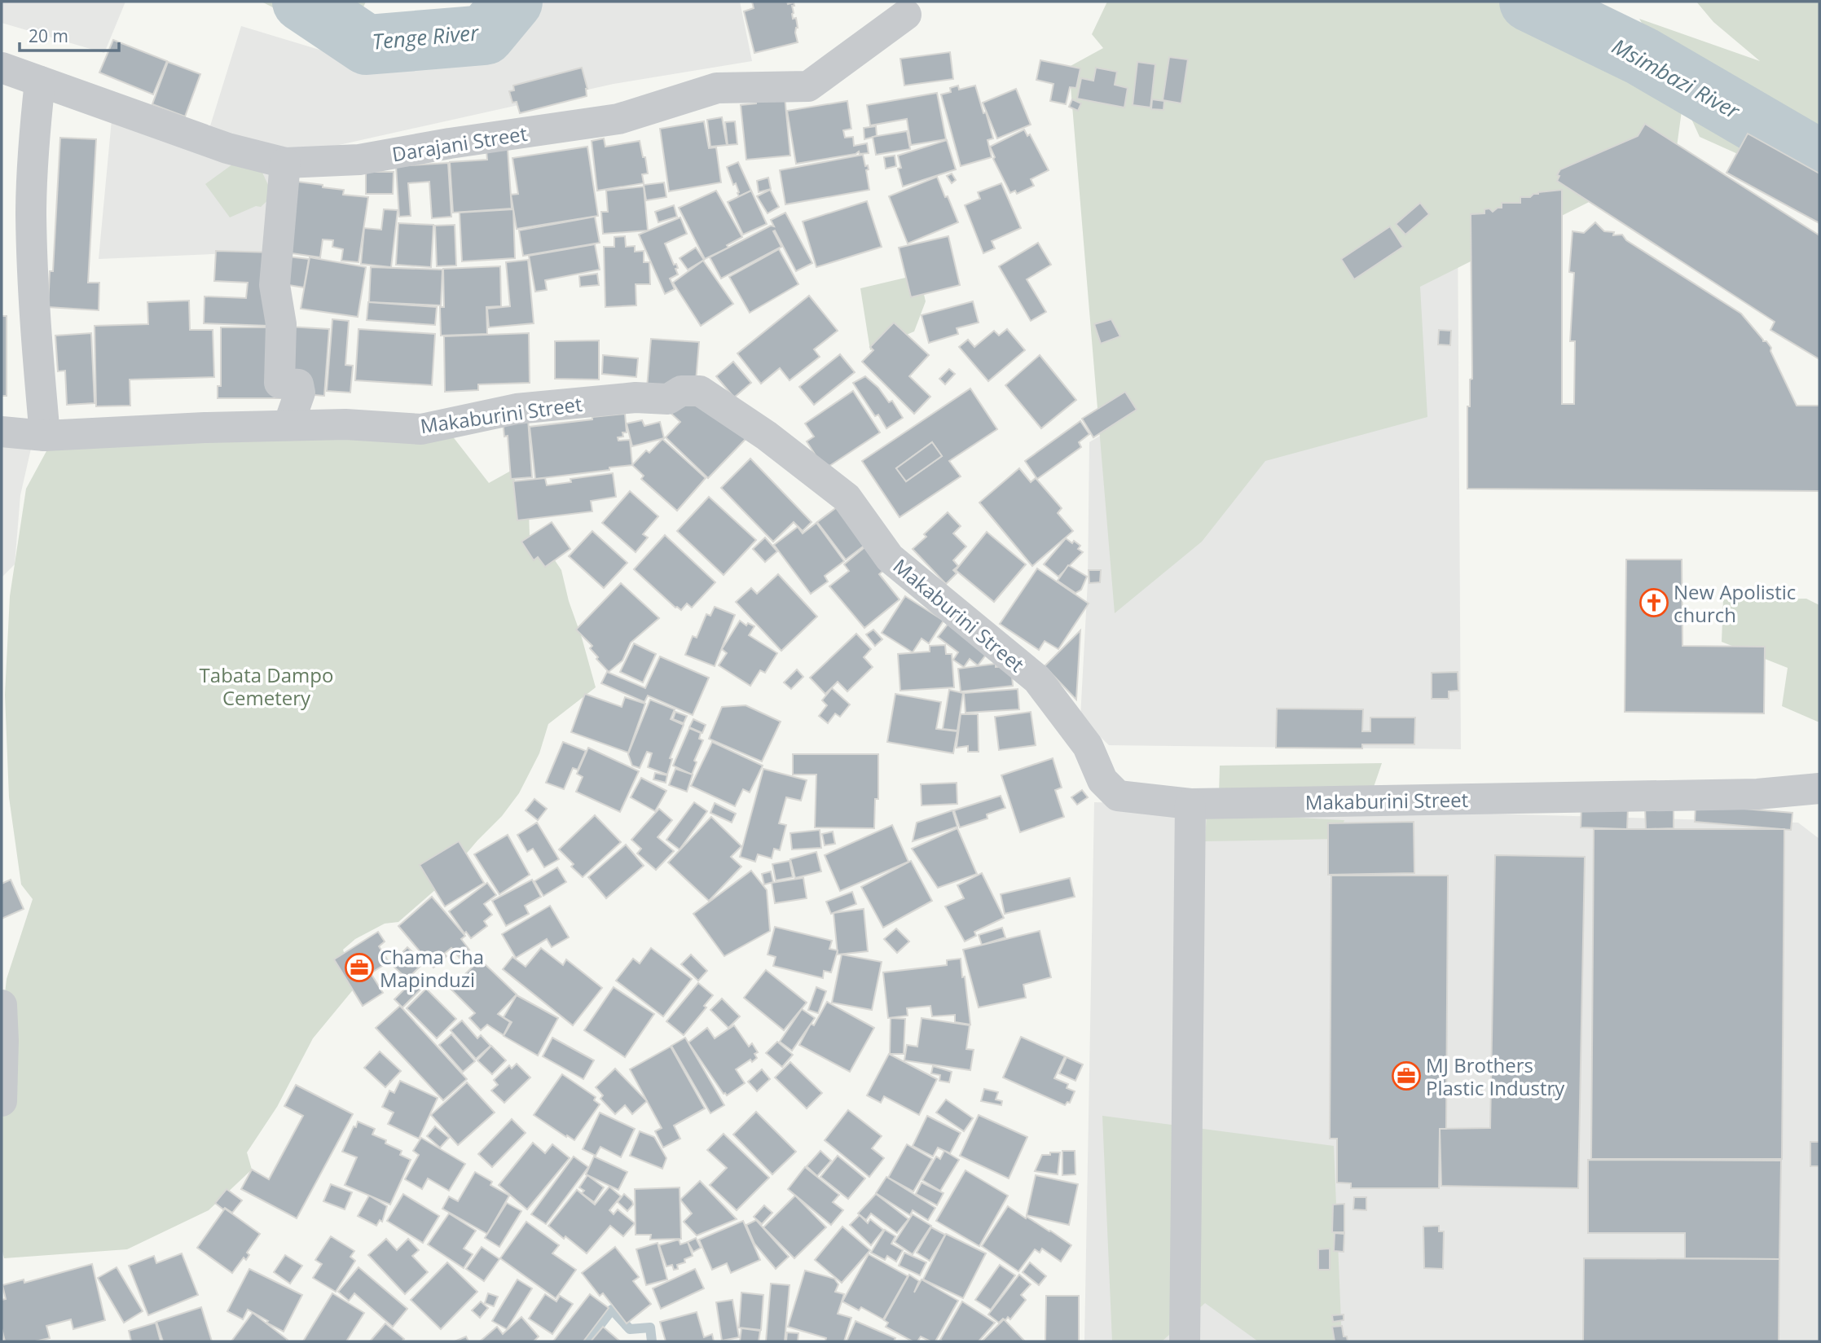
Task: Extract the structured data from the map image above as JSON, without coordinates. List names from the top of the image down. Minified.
{"streets":{"street":["Darajani Street","Makaburini Street"]},"water":["Tenge River","Msimbazi River"],"parks":["Tabata Dampo Cemetery"],"places":{"church":["New Apolistic church"],"office":["Chama Cha Mapinduzi","MJ Brothers Plastic Industry"]},"scale_bar":"20 m"}
